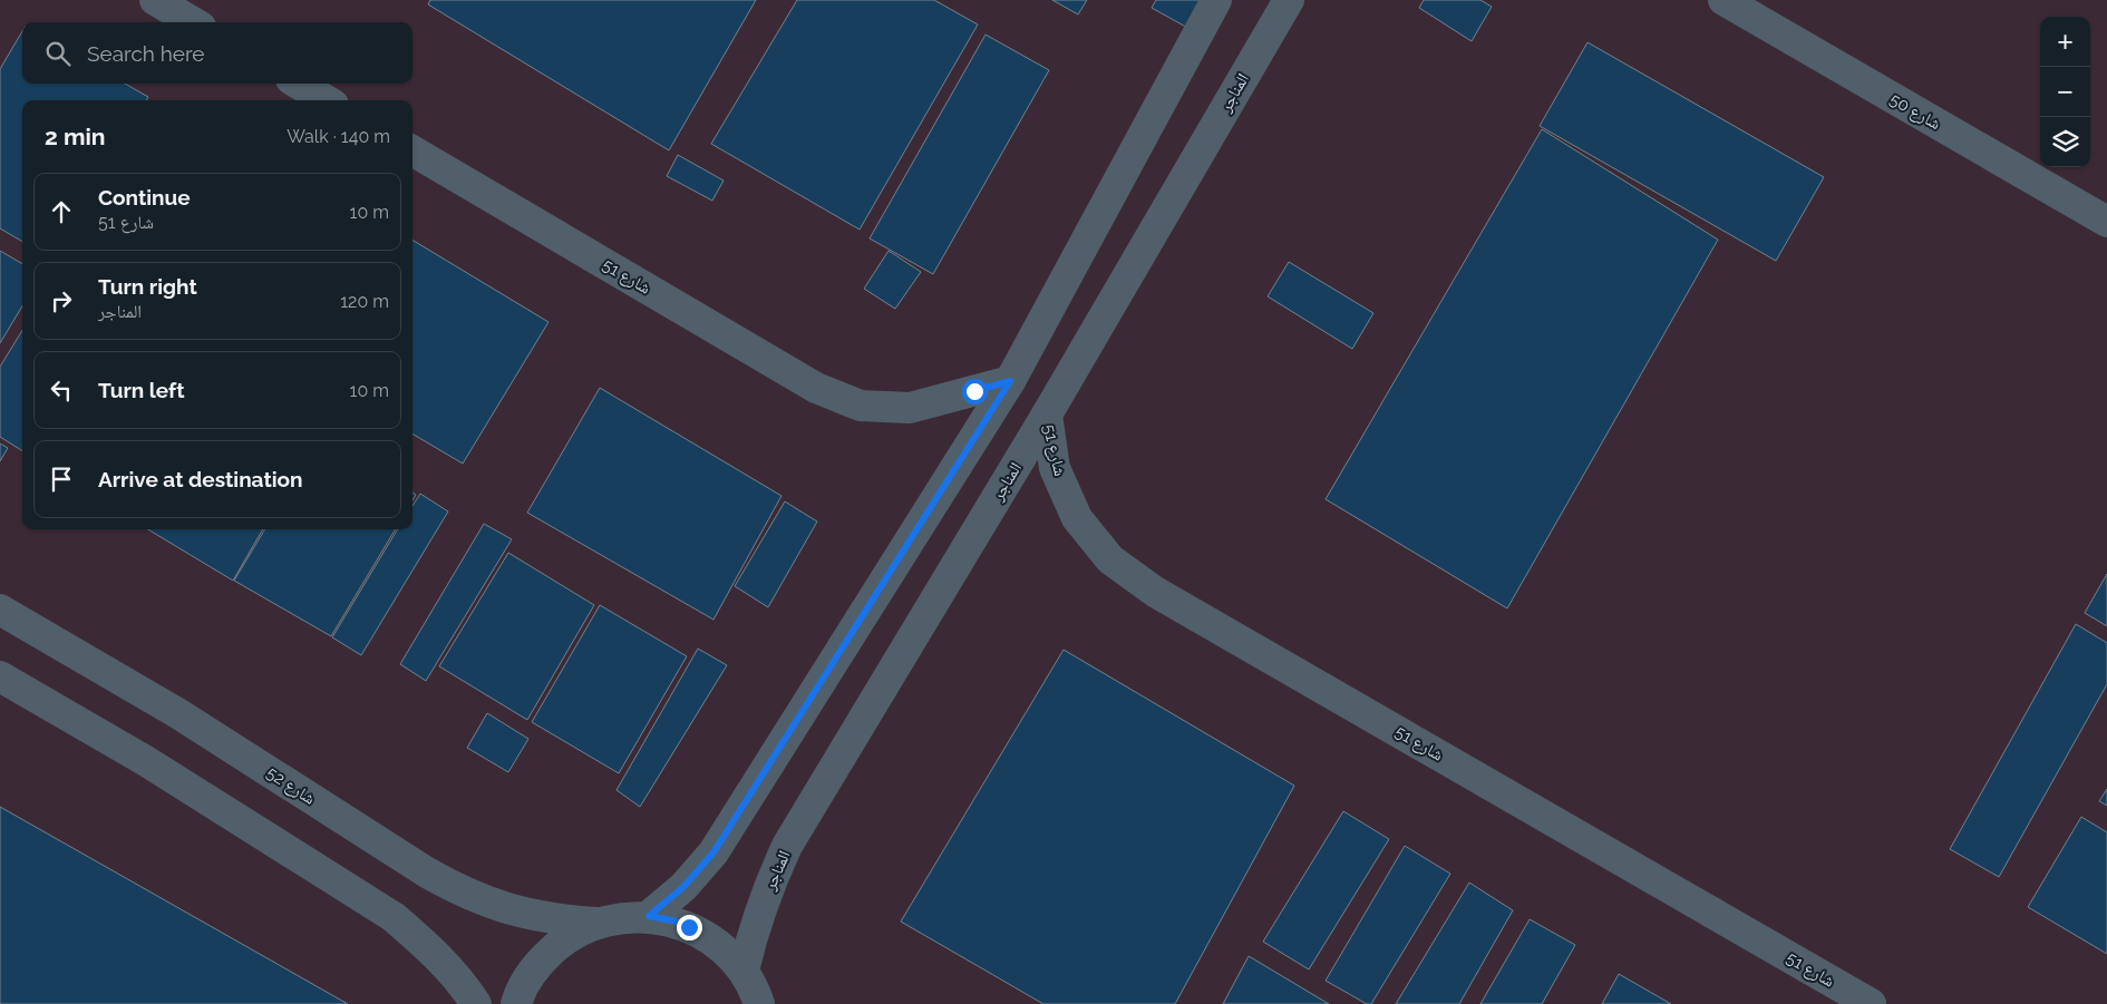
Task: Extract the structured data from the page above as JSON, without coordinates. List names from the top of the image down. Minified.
{"streets":{"street":["المناجر","شارع 50","شارع 51","شارع 52"]},"crossings":[["المناجر","شارع 51"]],"page":{"map_buttons":["+","−"],"search":"Search here","heading":["2 min","Walk · 140 m"],"list":[["Continue","شارع 51","10 m"],["Turn right","المناجر","120 m"],["Turn left","10 m"],"Arrive at destination"]}}
